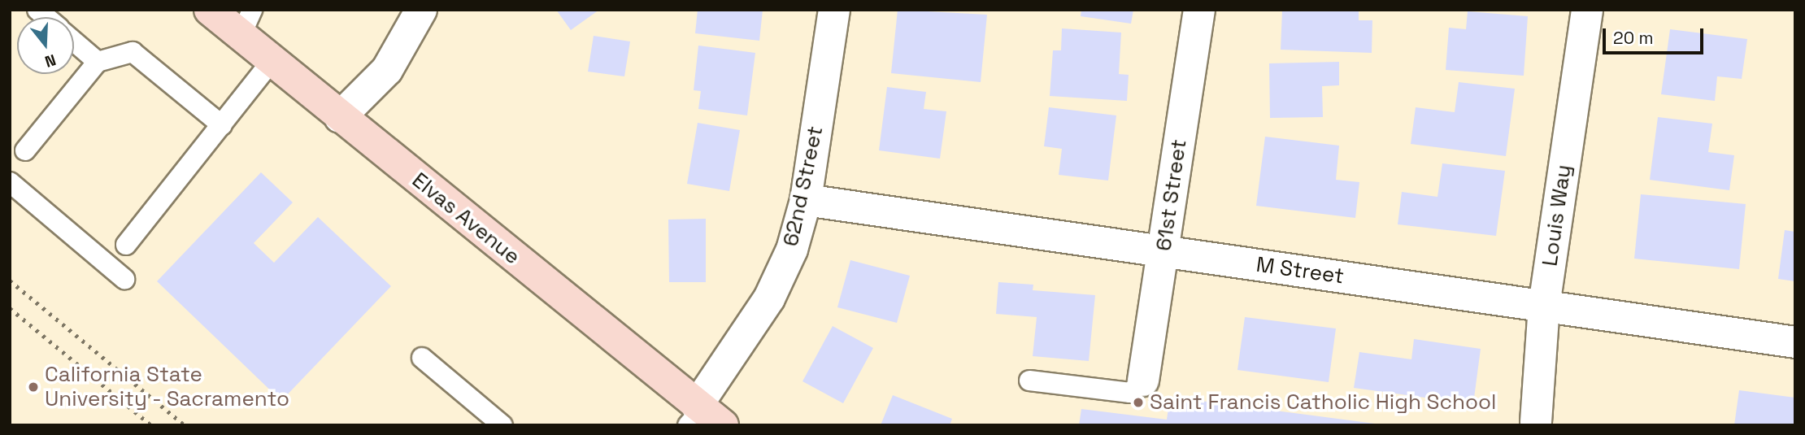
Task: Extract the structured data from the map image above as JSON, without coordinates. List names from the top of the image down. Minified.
{"streets":{"main road":["Elvas Avenue"],"street":["62nd Street","61st Street","Louis Way","M Street"]},"crossings":[["62nd Street","Elvas Avenue"],["62nd Street","M Street"],["61st Street","M Street"],["Louis Way","M Street"]],"places":["California State University - Sacramento","Saint Francis Catholic High School"],"scale_bar":"20 m","north":"bottom"}
